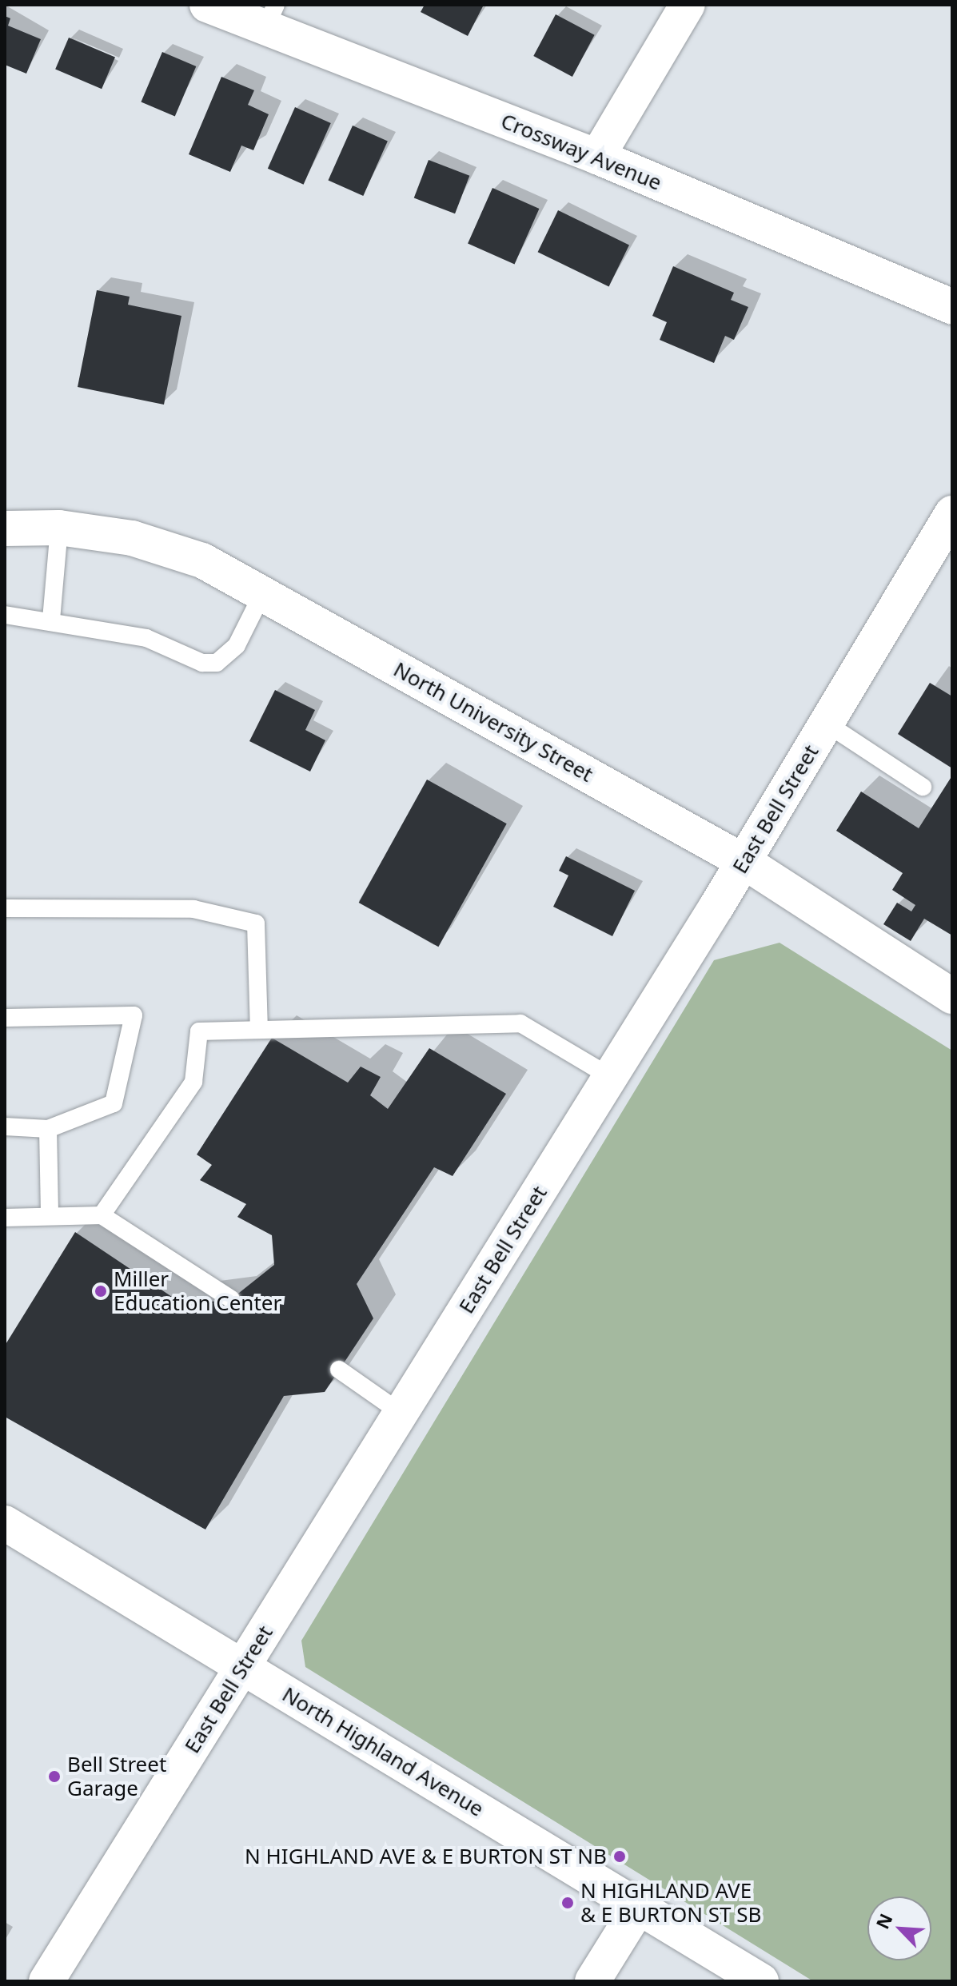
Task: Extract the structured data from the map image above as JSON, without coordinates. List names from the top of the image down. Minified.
{"streets":{"street":["Crossway Avenue","North University Street","East Bell Street","North Highland Avenue"]},"crossings":[["North University Street","East Bell Street"],["East Bell Street","North Highland Avenue"]],"places":["Miller Education Center","Bell Street Garage","N HIGHLAND AVE & E BURTON ST NB","N HIGHLAND AVE & E BURTON ST SB"],"north":"top left"}
